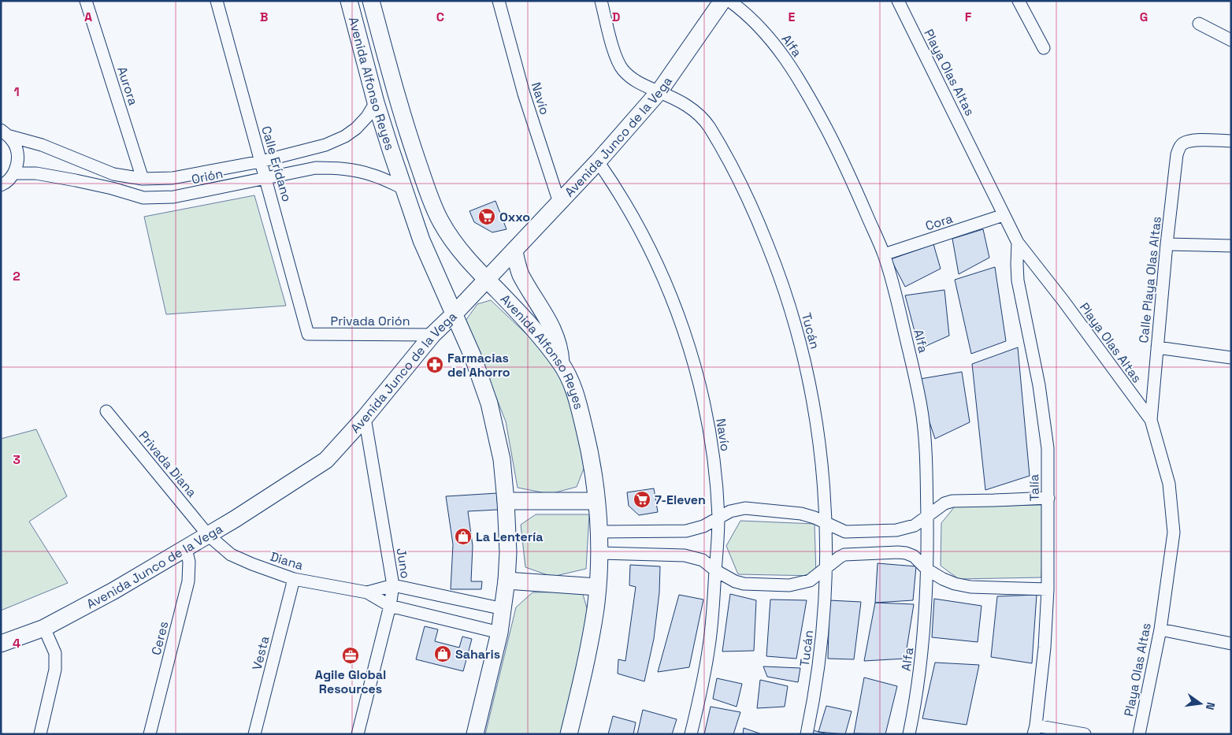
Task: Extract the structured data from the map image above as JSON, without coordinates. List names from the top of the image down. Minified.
{"streets":{"main road":["Avenida Alfonso Reyes","Avenida Junco de la Vega"],"street":["Alfa","Playa Olas Altas","Aurora","Navío","Calle Erídano","Orión","Cora","Calle Playa Olas Altas","Privada Orión","Tucán","Privada Diana","Talía","Diana","Juno","Ceres","Vesta"]},"crossings":[["Alfa","Cora"],["Playa Olas Altas","Cora"],["Playa Olas Altas","Calle Playa Olas Altas"],["Playa Olas Altas","Talía"],["Avenida Alfonso Reyes","Avenida Junco de la Vega"],["Avenida Alfonso Reyes","Orión"],["Avenida Alfonso Reyes","Diana"],["Aurora","Orión"],["Navío","Avenida Junco de la Vega"],["Navío","Tucán"],["Avenida Junco de la Vega","Privada Orión"],["Avenida Junco de la Vega","Tucán"],["Avenida Junco de la Vega","Privada Diana"],["Avenida Junco de la Vega","Diana"],["Avenida Junco de la Vega","Juno"],["Avenida Junco de la Vega","Ceres"],["Calle Erídano","Orión"],["Calle Erídano","Privada Orión"],["Privada Diana","Diana"],["Diana","Juno"],["Diana","Vesta"]],"places":{"supermarket":["Oxxo","7-Eleven"],"pharmacy":["Farmacias del Ahorro"],"shop":["La Lentería","Saharis"],"office":["Agile Global Resources"]},"north":"right","grid":{"columns":["A","B","C","D","E","F","G"],"rows":["1","2","3","4"]}}
